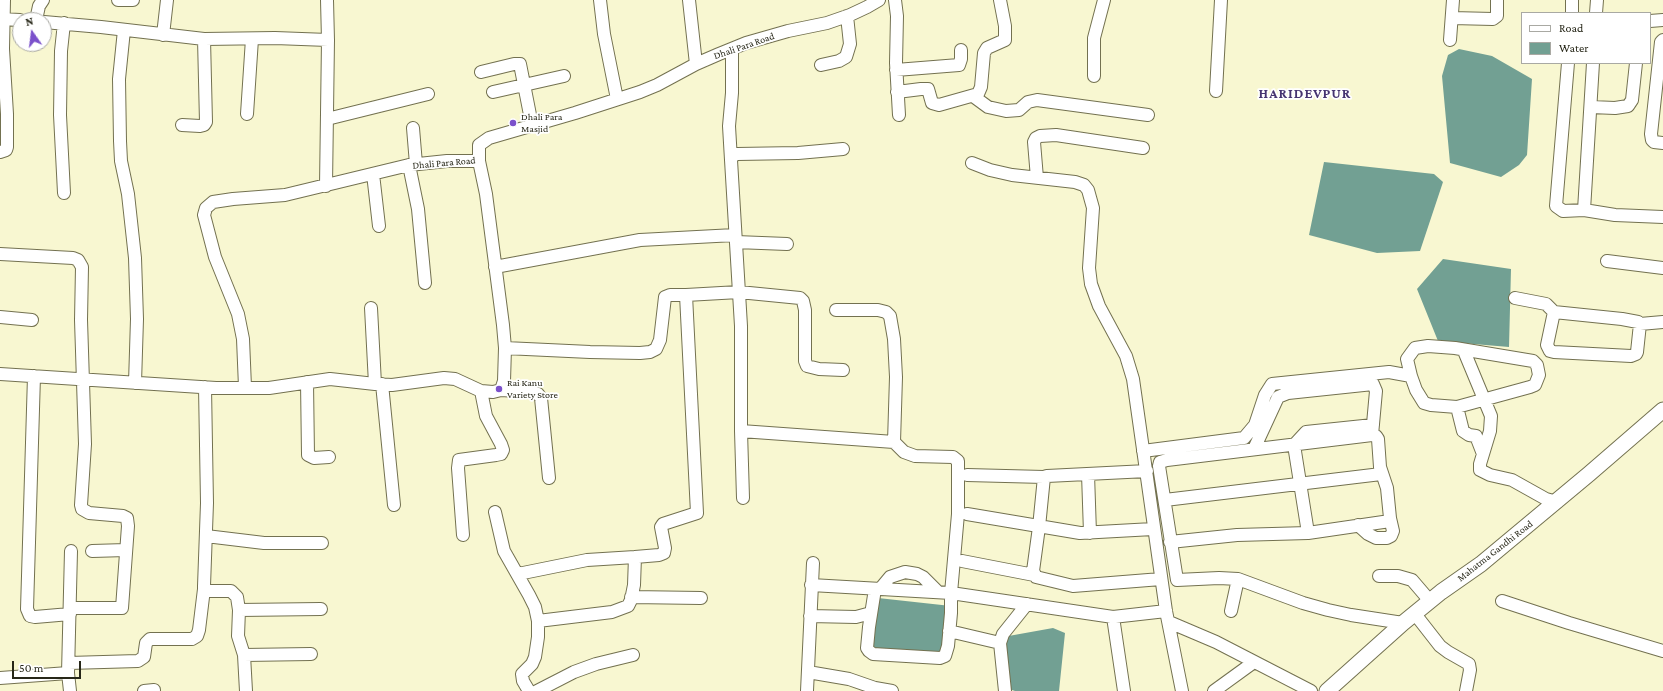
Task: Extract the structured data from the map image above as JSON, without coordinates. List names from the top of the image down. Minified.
{"streets":{"main road":["Mahatma Gandhi Road"],"street":["Dhali Para Road"]},"districts":["HARIDEVPUR"],"places":["Dhali Para Masjid","Rai Kanu Variety Store"],"legend":["Road","Water"],"scale_bar":"50 m","north":"top"}
